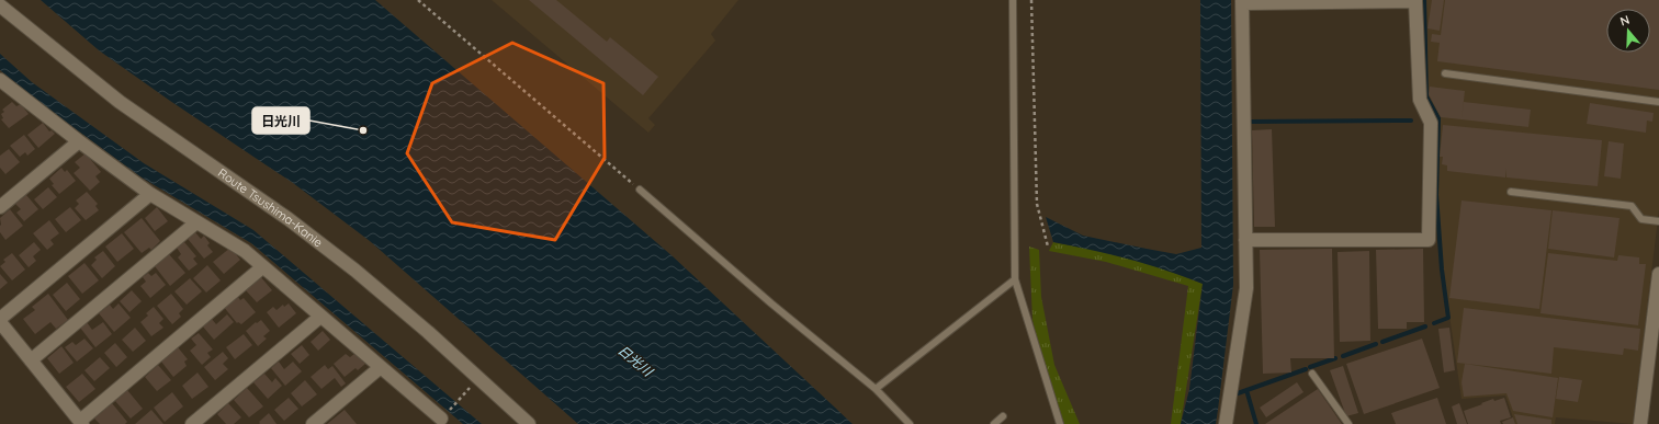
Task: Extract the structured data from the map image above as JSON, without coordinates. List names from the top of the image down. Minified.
{"streets":{"street":["Route Tsushima-Kanie"]},"water":["日光川"],"places":["日光川"],"north":"top"}
